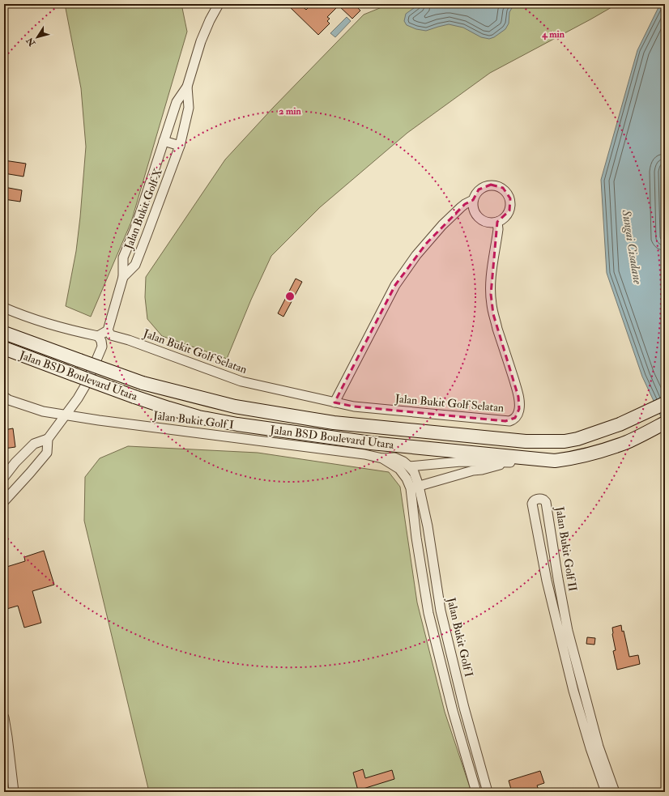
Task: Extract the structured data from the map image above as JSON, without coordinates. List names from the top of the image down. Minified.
{"streets":{"main road":["Jalan BSD Boulevard Utara"],"street":["Jalan Bukit Golf X","Jalan Bukit Golf Selatan","Jalan Bukit Golf I","Jalan Bukit Golf II"]},"crossings":[["Jalan Bukit Golf X","Jalan Bukit Golf Selatan"]],"water":["Sungai Cisadane"],"north":"bottom left","rings":["4 min","2 min"]}
